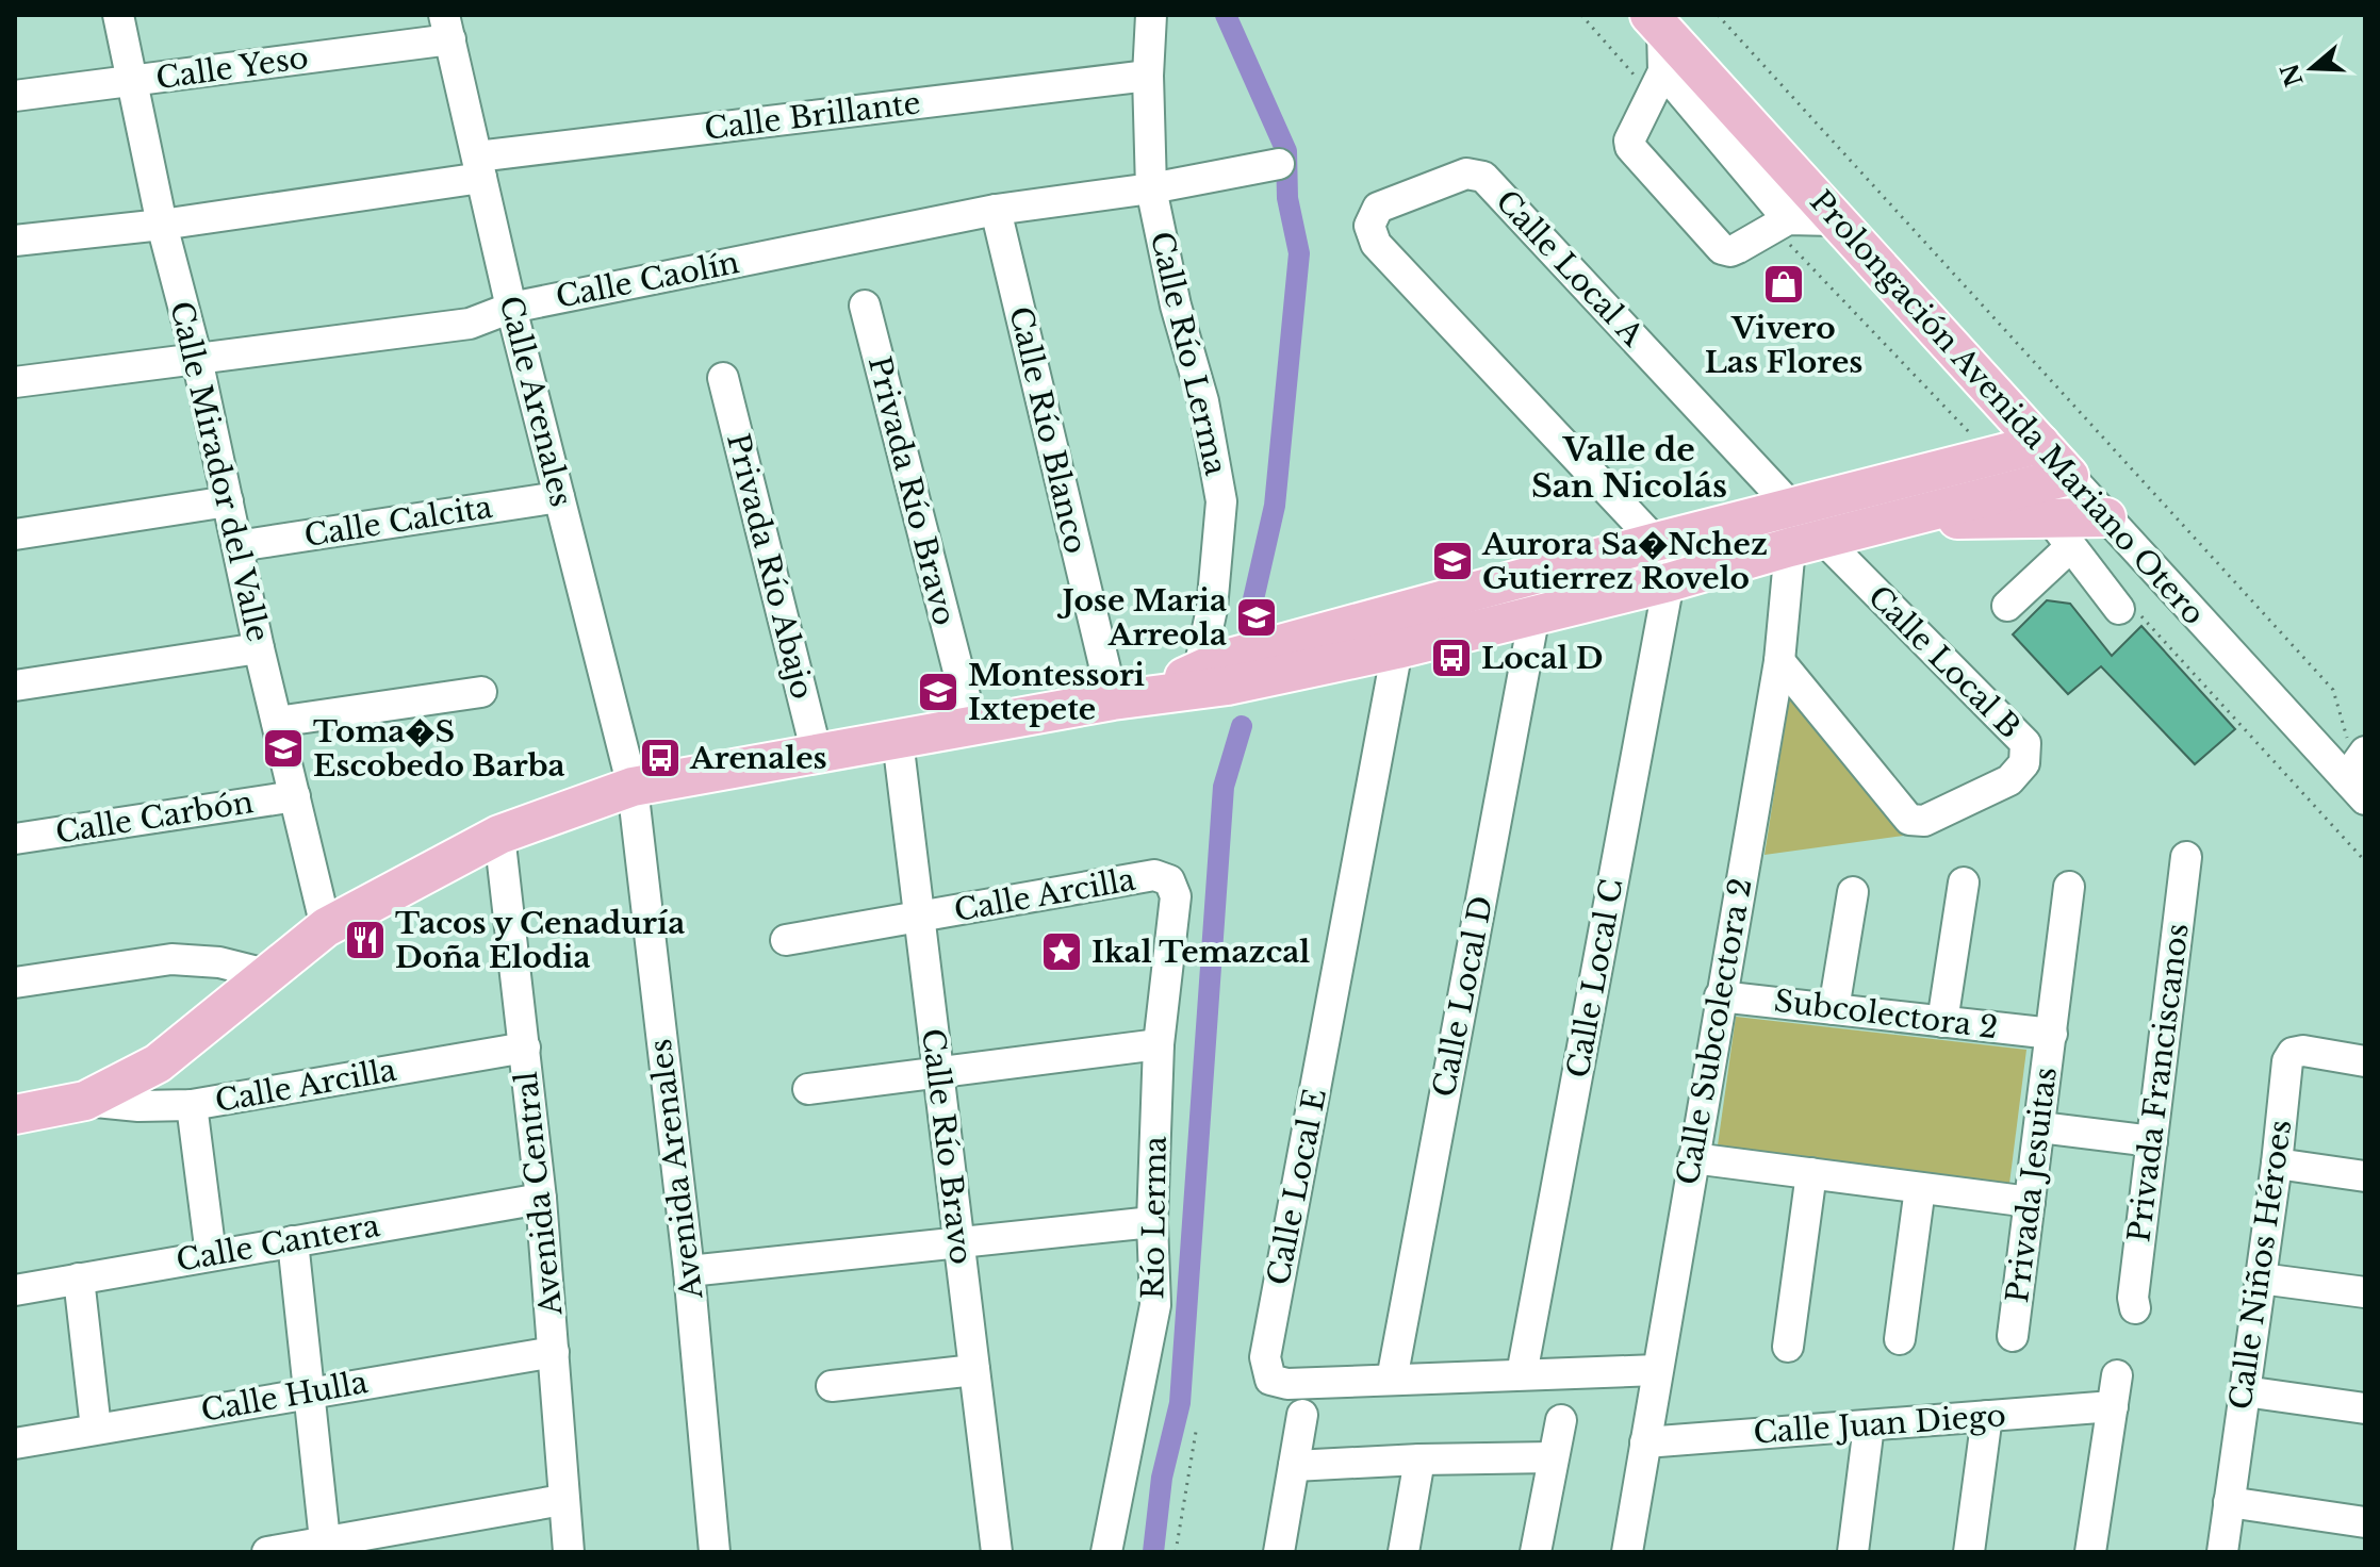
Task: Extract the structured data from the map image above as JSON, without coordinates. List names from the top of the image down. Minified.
{"streets":{"main road":["Prolongación Avenida Mariano Otero"],"street":["Calle Yeso","Calle Brillante","Calle Local A","Calle Caolín","Calle Río Lerma","Calle Arenales","Calle Río Blanco","Calle Mirador del Valle","Privada Río Bravo","Calle Calcita","Privada Río Abajo","Calle Local B","Calle Carbón","Calle Arcilla","Calle Local C","Calle Local D","Subcolectora 2","Calle Subcolectora 2","Privada Franciscanos","Calle Río Bravo","Avenida Arenales","Privada Jesuitas","Calle Local E","Avenida Central","Río Lerma","Calle Cantera","Calle Niños Héroes","Calle Hulla","Calle Juan Diego"]},"crossings":[["Calle Yeso","Calle Arenales"],["Calle Yeso","Calle Mirador del Valle"],["Calle Brillante","Calle Río Lerma"],["Calle Brillante","Calle Arenales"],["Calle Brillante","Calle Mirador del Valle"],["Calle Local A","Calle Local B"],["Calle Caolín","Calle Río Lerma"],["Calle Caolín","Calle Arenales"],["Calle Caolín","Calle Río Blanco"],["Calle Caolín","Calle Mirador del Valle"],["Calle Arenales","Calle Calcita"],["Calle Arenales","Avenida Arenales"],["Calle Mirador del Valle","Calle Calcita"],["Calle Mirador del Valle","Calle Carbón"],["Calle Local B","Calle Subcolectora 2"],["Calle Arcilla","Calle Río Bravo"],["Calle Arcilla","Avenida Central"],["Calle Arcilla","Río Lerma"],["Calle Local C","Calle Local E"],["Calle Local D","Calle Local E"],["Subcolectora 2","Calle Subcolectora 2"],["Subcolectora 2","Privada Jesuitas"],["Calle Subcolectora 2","Calle Local E"],["Calle Subcolectora 2","Calle Juan Diego"],["Avenida Central","Calle Cantera"],["Avenida Central","Calle Hulla"]],"districts":["Valle de San Nicolás"],"places":{"shop":["Vivero Las Flores"],"school or university":["Aurora Sa�Nchez Gutierrez Rovelo","Jose Maria Arreola","Montessori Ixtepete","Toma�S Escobedo Barba"],"bus stop":["Local D","Arenales"],"restaurant":["Tacos y Cenaduría Doña Elodia"],"place":["Ikal Temazcal"]},"north":"left"}
